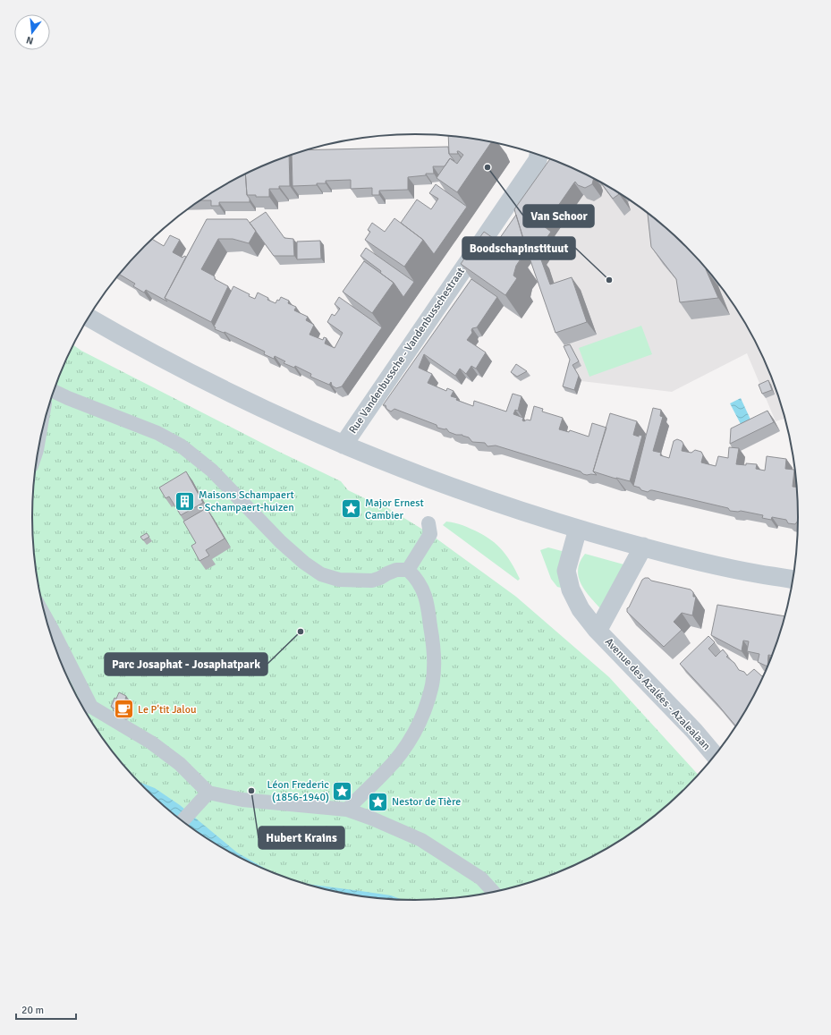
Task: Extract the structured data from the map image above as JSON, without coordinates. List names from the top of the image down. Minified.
{"streets":{"street":["Rue Vandenbussche - Vandenbusschestraat","Avenue des Azalées - Azalealaan"]},"places":{"other":["Van Schoor","Boodschapinstituut","Parc Josaphat - Josaphatpark","Hubert Krains"],"building":["Maisons Schampaert - Schampaert-huizen"],"place":["Major Ernest Cambier","Léon Frederic (1856-1940)","Nestor de Tière"],"cafe":["Le P'tit Jalou"]},"scale_bar":"20 m","north":"bottom"}
